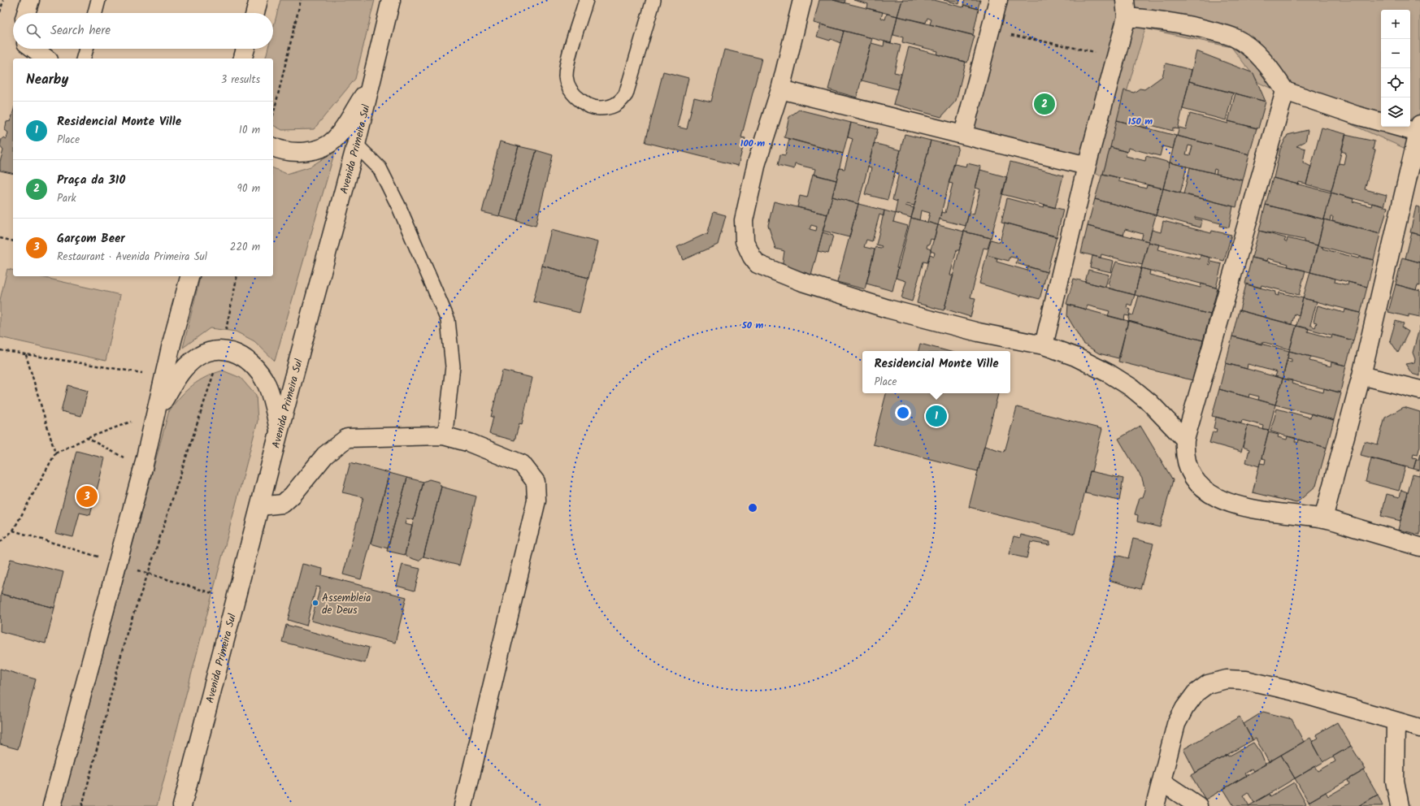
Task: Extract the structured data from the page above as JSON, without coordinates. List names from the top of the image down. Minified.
{"streets":{"street":["Avenida Primeira Sul"]},"places":["Assembleia de Deus"],"page":{"map_buttons":["+","−"],"search":"Search here","heading":["Nearby","3 results"],"pins":["2","1","3"],"list":[{"mark":"1","name":"Residencial Monte Ville","note":"Place","value":"10 m"},{"mark":"2","name":"Praça da 310","note":"Park","value":"90 m"},{"mark":"3","name":"Garçom Beer","note":"Restaurant · Avenida Primeira Sul","value":"220 m"}],"popup":["Residencial Monte Ville","Place"]},"rings":["150 m","100 m","50 m"]}
